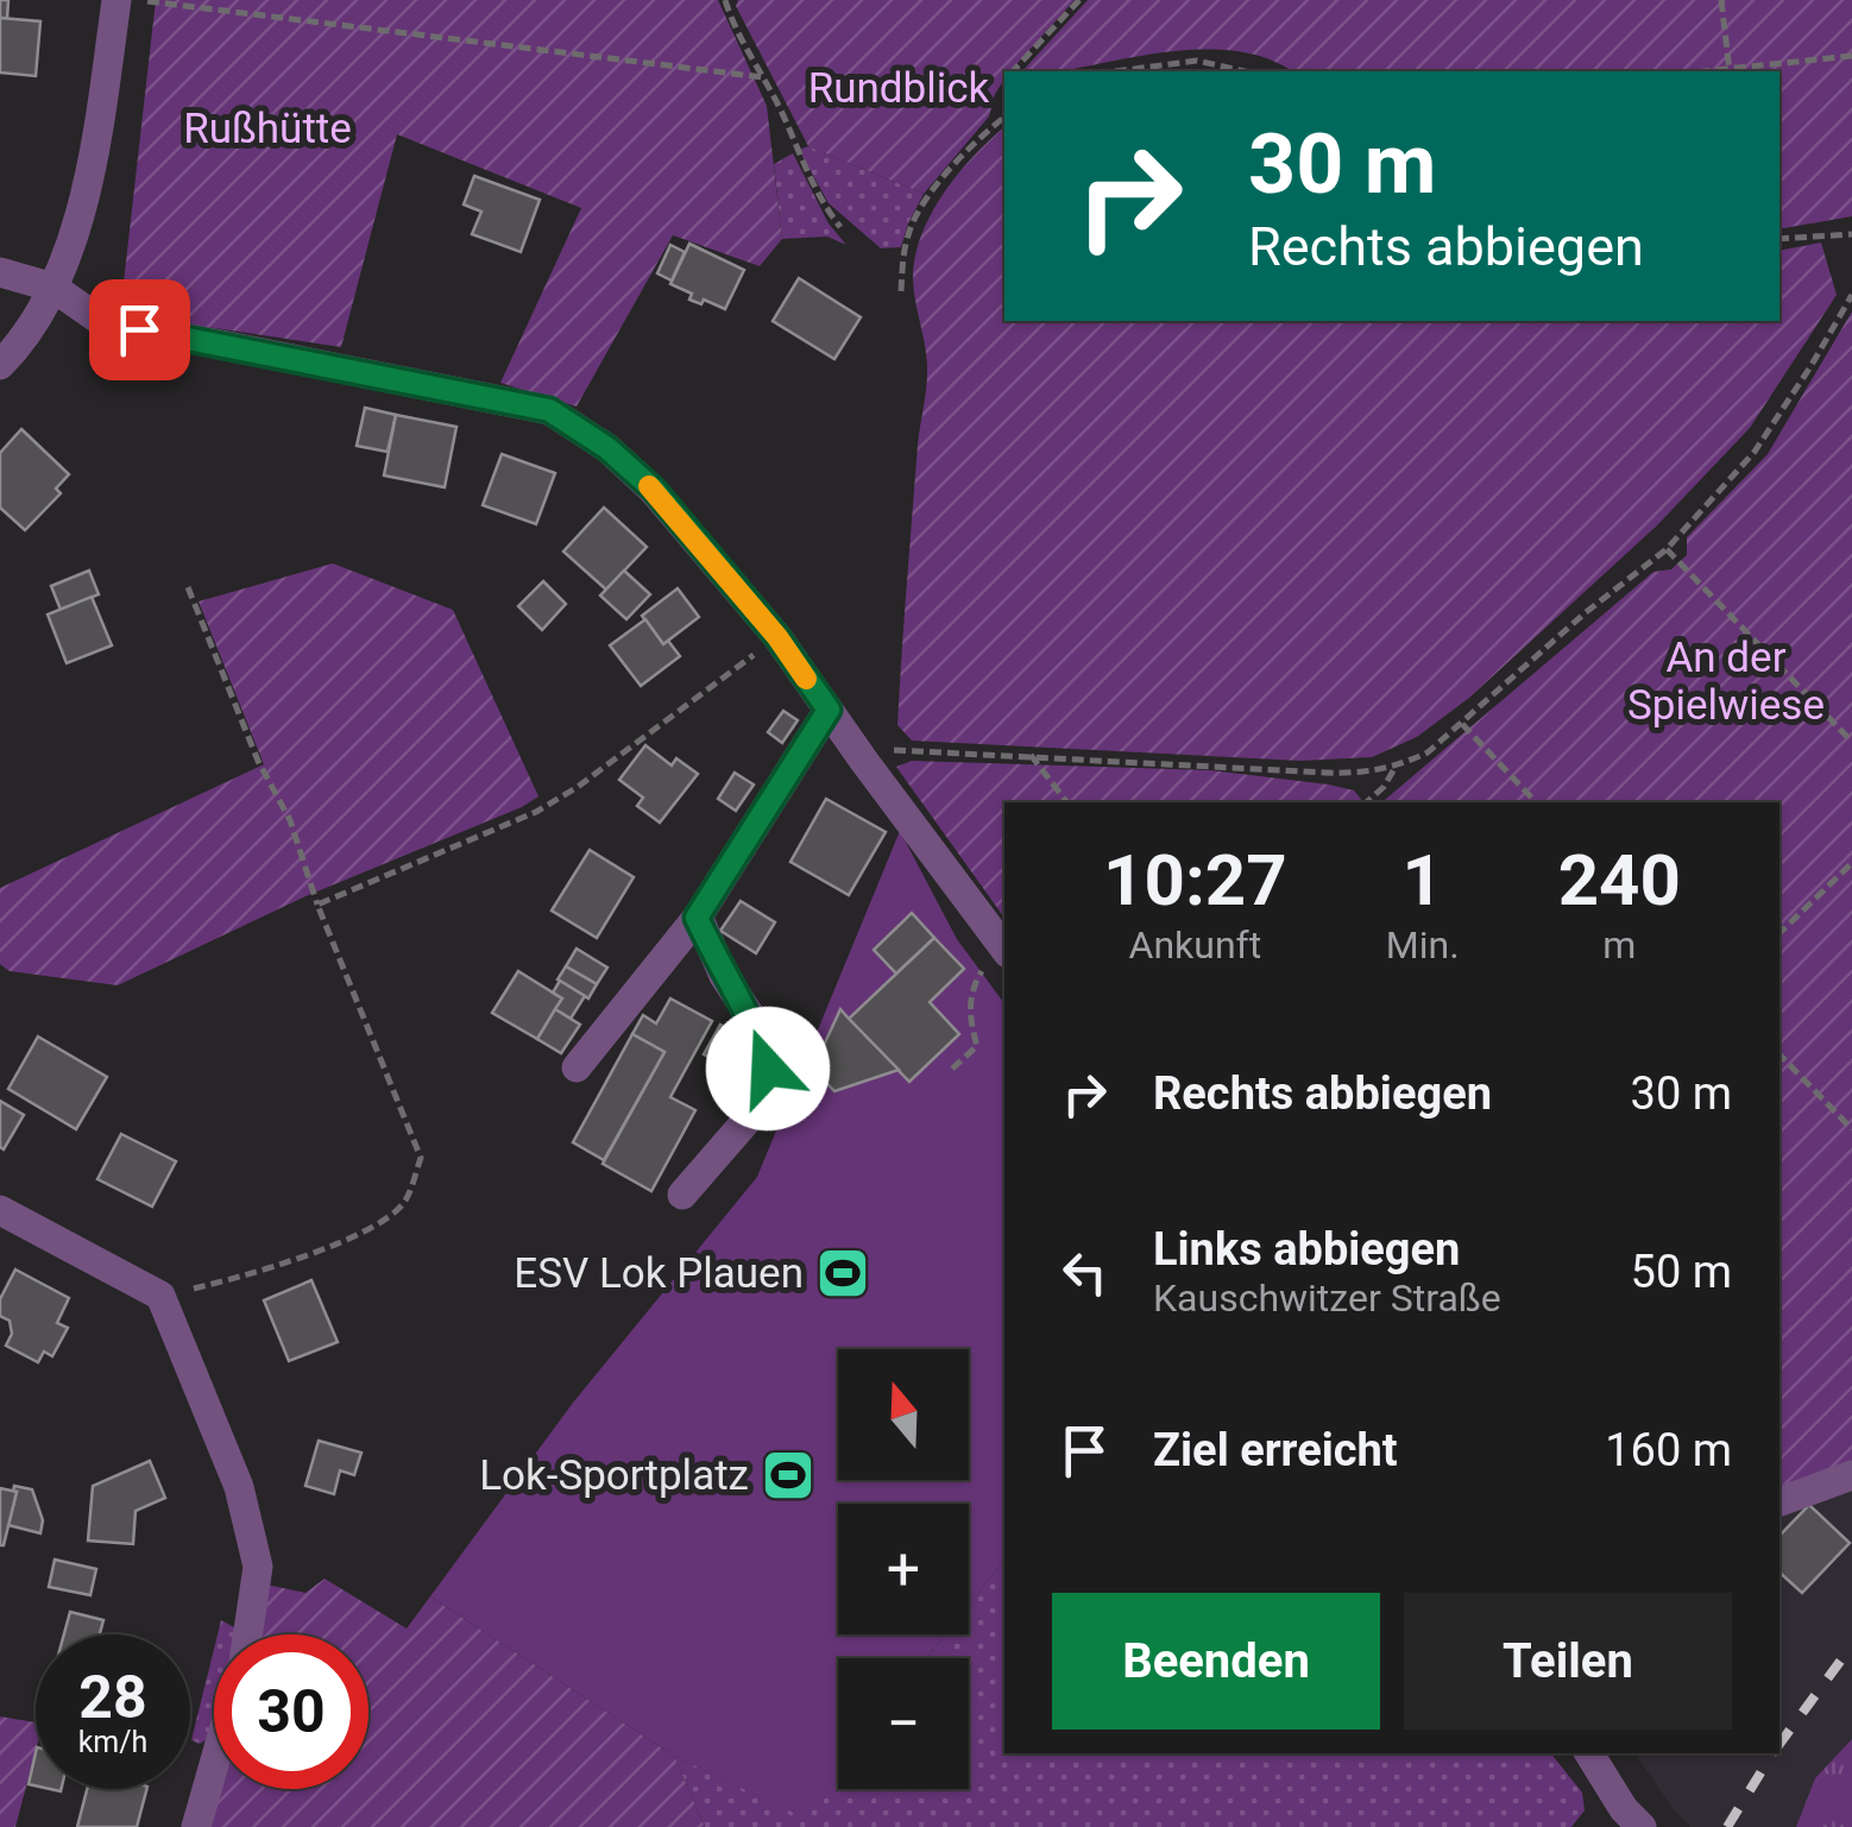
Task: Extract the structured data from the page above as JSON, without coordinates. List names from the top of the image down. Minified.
{"parks":["Rundblick","Rußhütte","An der Spielwiese"],"places":{"sports":["ESV Lok Plauen","Lok-Sportplatz"]},"north":"top","page":{"turn":["30 m","Rechts abbiegen"],"eta":["10:27","Ankunft","1","Min.","240","m"],"list":[{"name":"Rechts abbiegen","value":"30 m"},{"name":"Links abbiegen","note":"Kauschwitzer Straße","value":"50 m"},{"name":"Ziel erreicht","value":"160 m"}],"map_buttons":["+","−"],"buttons":["Beenden","Teilen"],"speed":"28 km/h","limit":"30"}}
